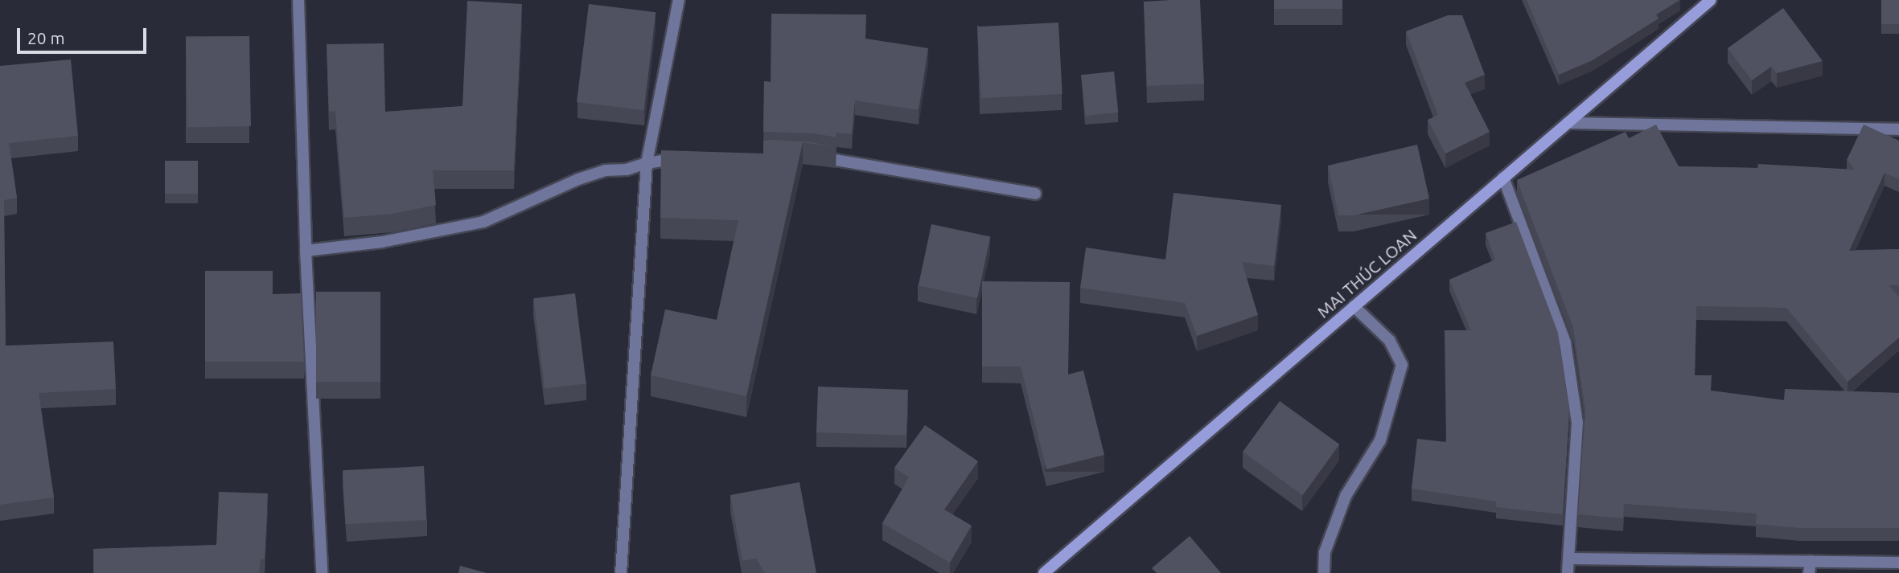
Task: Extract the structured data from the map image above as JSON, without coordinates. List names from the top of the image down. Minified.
{"streets":{"main road":["MAI THÚC LOAN"]},"scale_bar":"20 m"}
